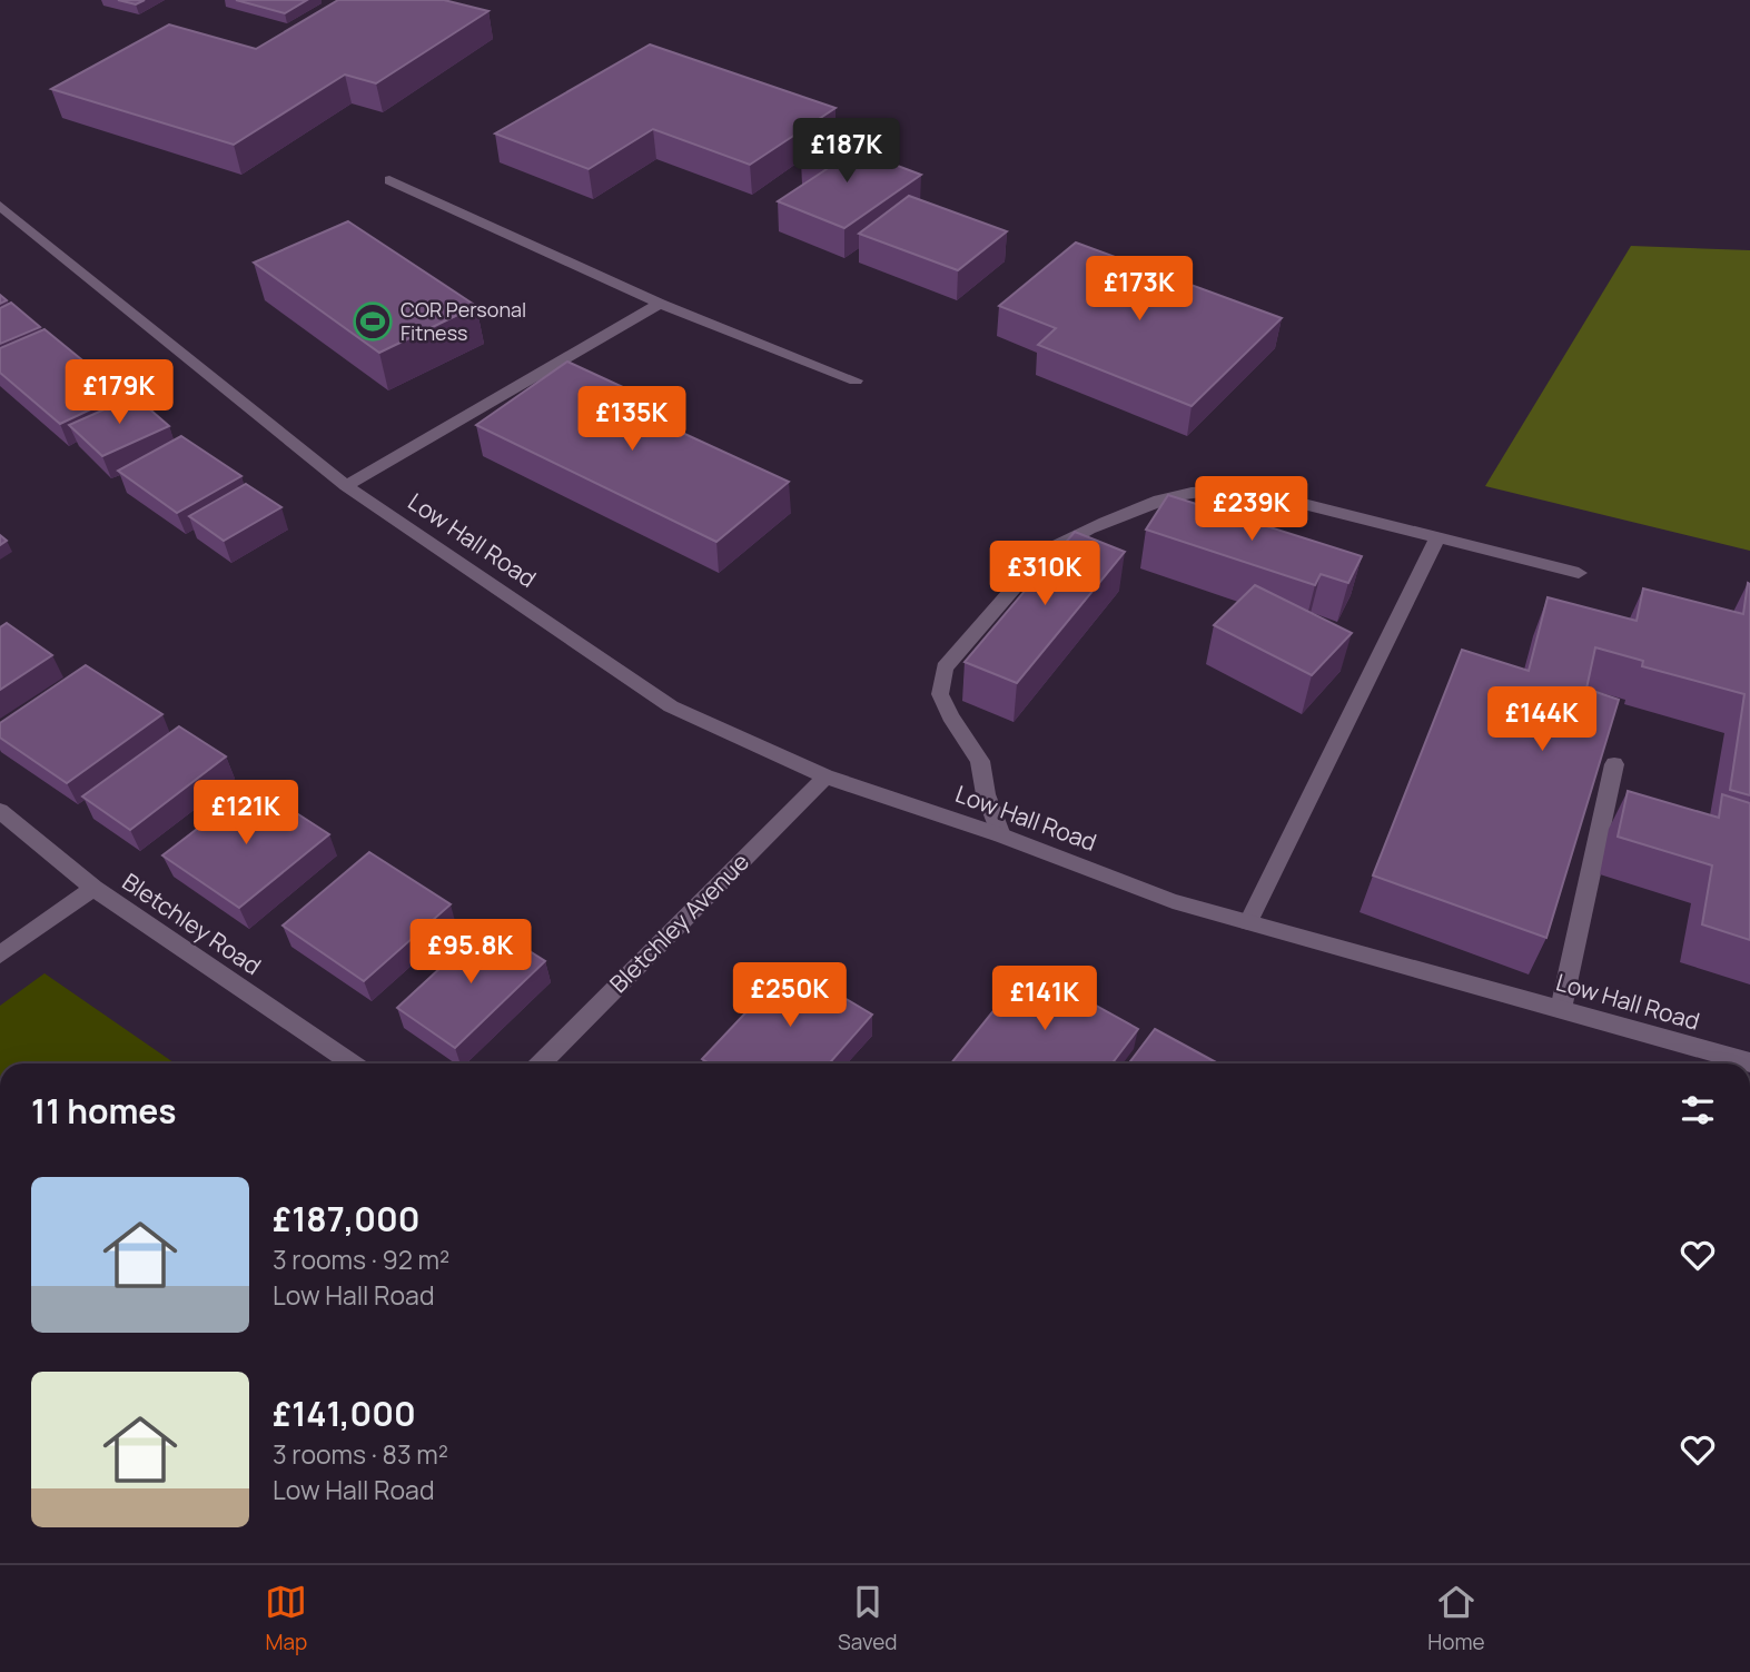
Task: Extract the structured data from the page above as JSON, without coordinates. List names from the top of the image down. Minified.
{"streets":{"street":["Low Hall Road","Bletchley Avenue","Bletchley Road"]},"crossings":[["Low Hall Road","Bletchley Avenue"]],"places":{"sports":["COR Personal Fitness"]},"page":{"price":["£187K","£173K","£179K","£135K","£239K","£310K","£144K","£121K","£95.8K","£250K","£141K"],"heading":"11 homes","list":[{"name":"£187,000","note":"3 rooms · 92 m² · Low Hall Road"},{"name":"£141,000","note":"3 rooms · 83 m² · Low Hall Road"}],"tabs":["Map","Saved","Home"]}}
